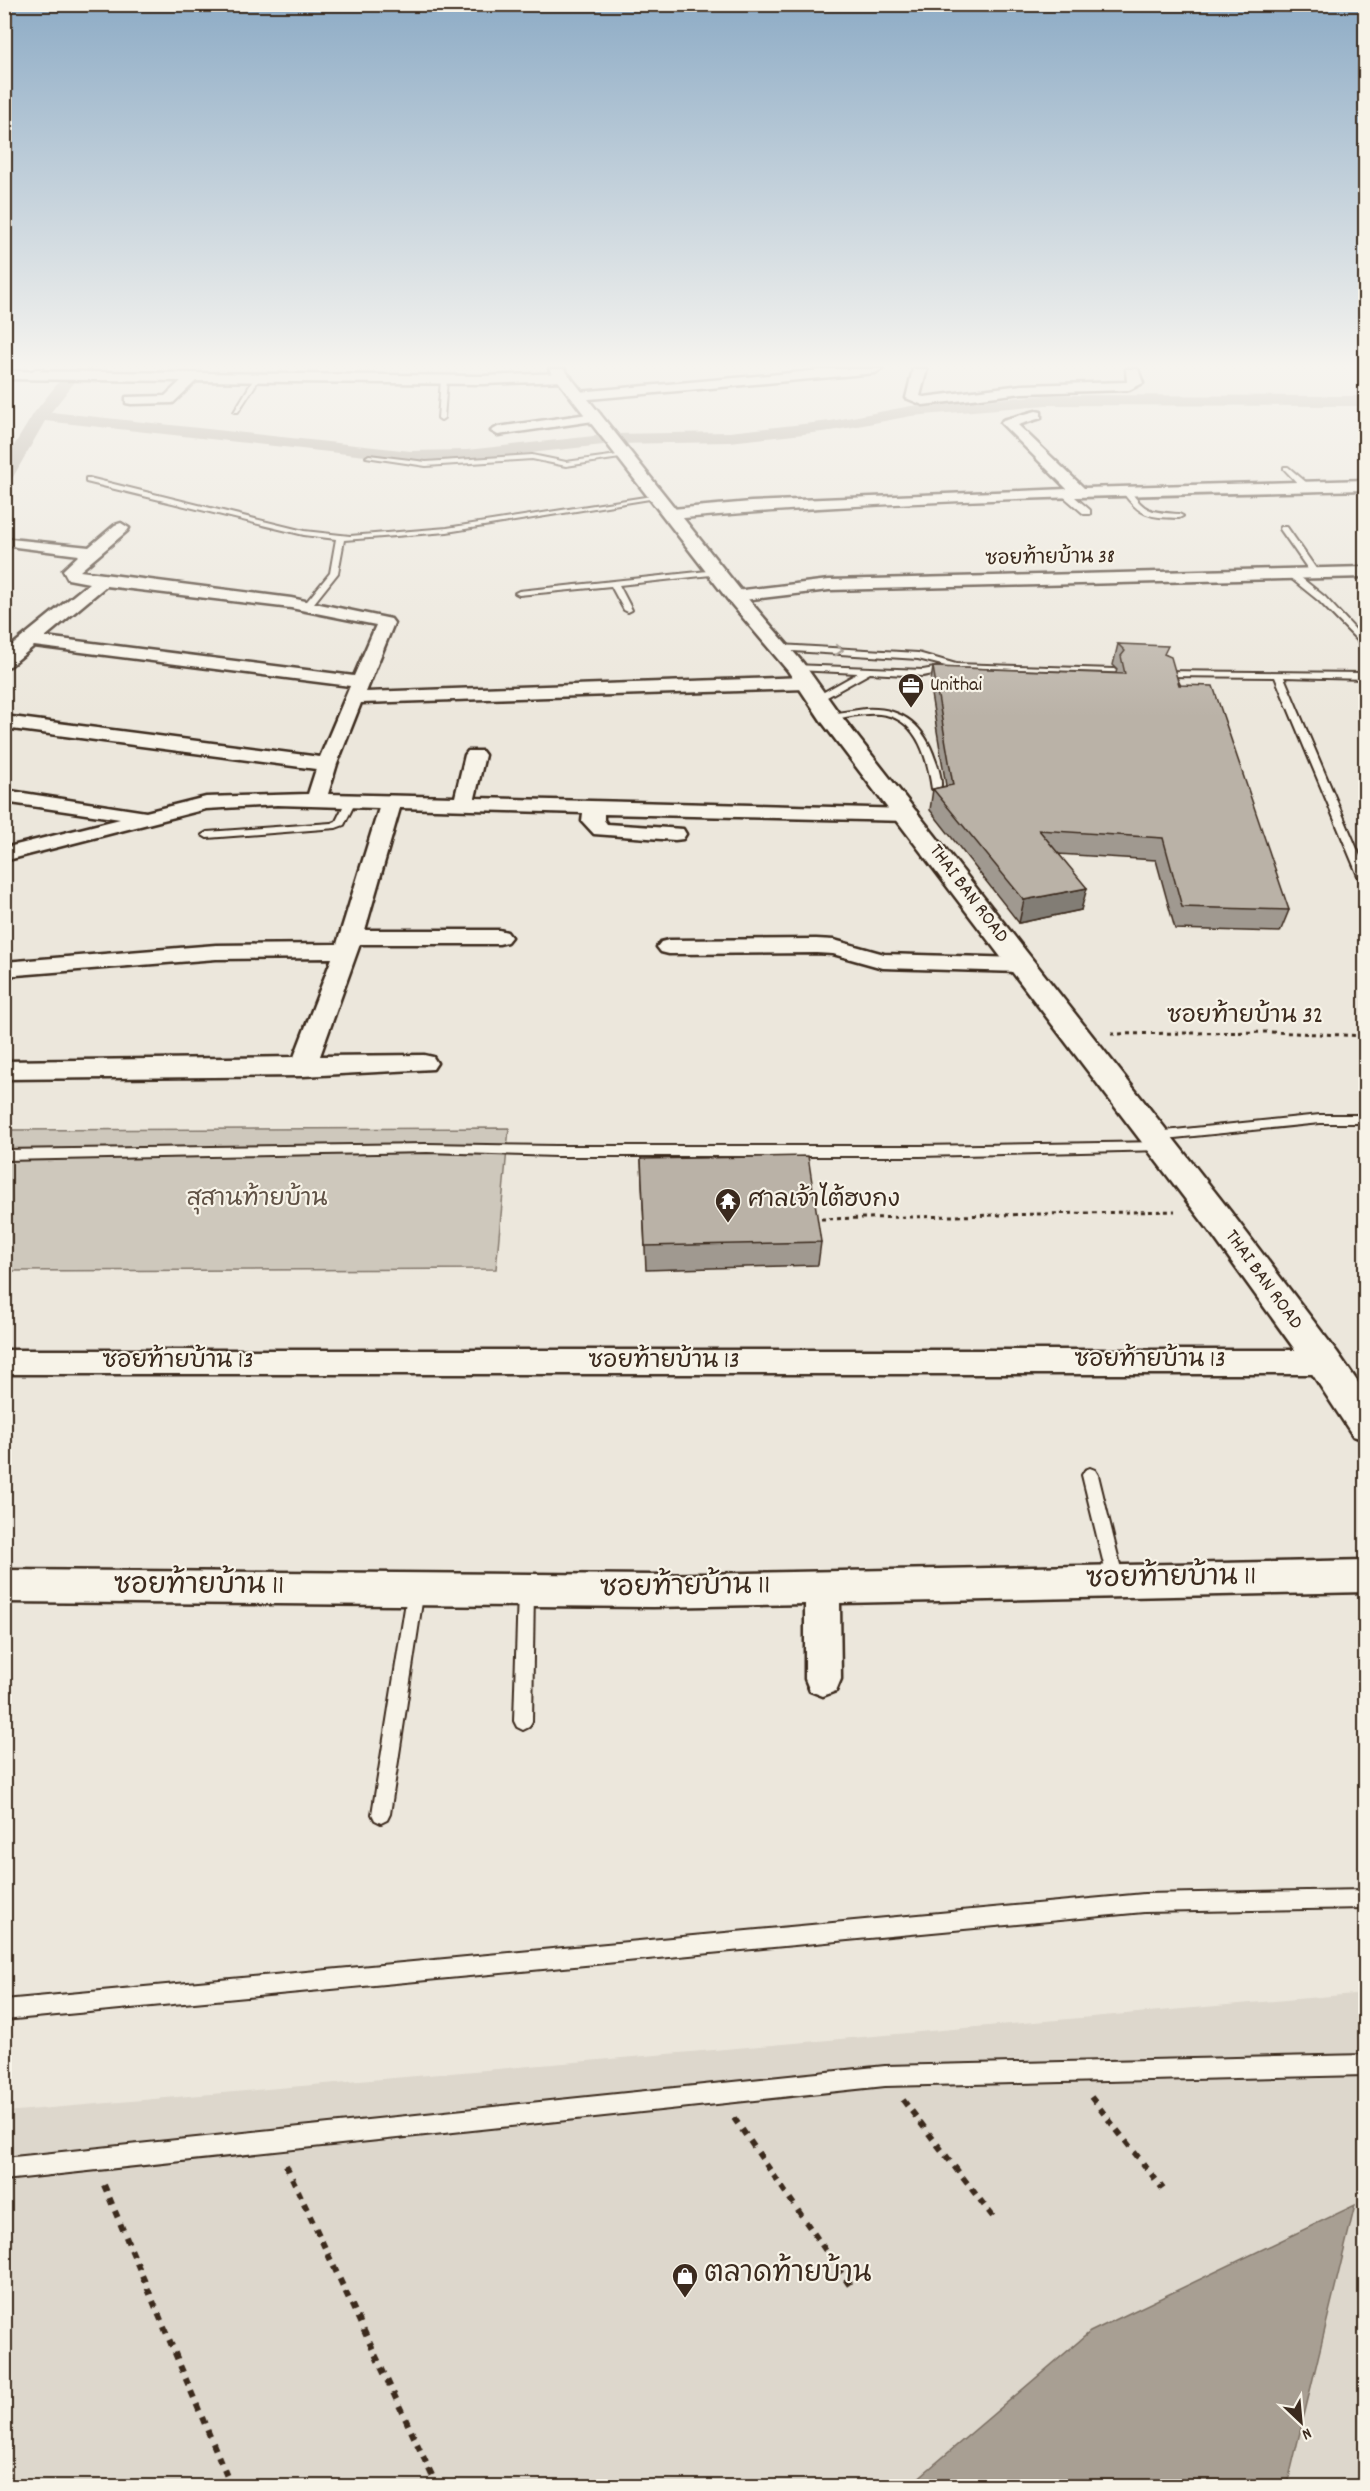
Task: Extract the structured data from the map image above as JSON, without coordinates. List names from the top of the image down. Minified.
{"streets":{"street":["ซอยท้ายบ้าน 38","THAI BAN ROAD","ซอยท้ายบ้าน 13","ซอยท้ายบ้าน 11"],"path":["ซอยท้ายบ้าน 32"]},"crossings":[["ซอยท้ายบ้าน 38","THAI BAN ROAD"],["THAI BAN ROAD","ซอยท้ายบ้าน 13"]],"parks":["สุสานท้ายบ้าน"],"places":{"office":["Unithai"],"temple":["ศาลเจ้าไต้ฮงกง"],"shop":["ตลาดท้ายบ้าน"]},"north":"bottom right"}
